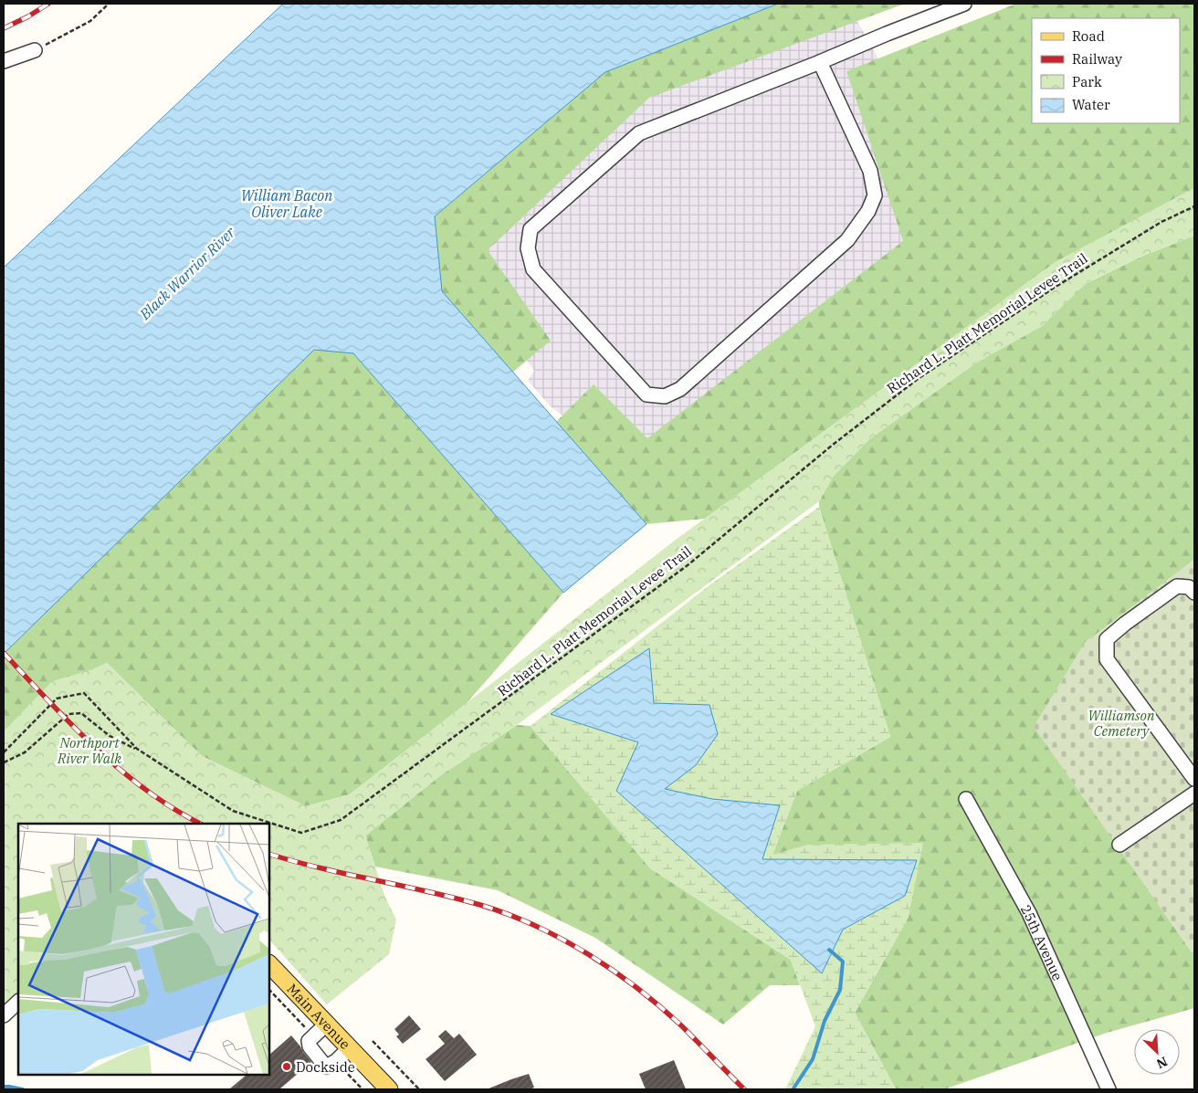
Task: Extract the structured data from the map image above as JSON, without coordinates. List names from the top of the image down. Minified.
{"streets":{"main road":["Main Avenue"],"street":["25th Avenue"],"path":["Richard L. Platt Memorial Levee Trail"]},"water":["William Bacon Oliver Lake","Black Warrior River"],"parks":["Williamson Cemetery","Northport River Walk"],"places":["Dockside"],"legend":["Road","Railway","Park","Water"],"north":"bottom right"}
